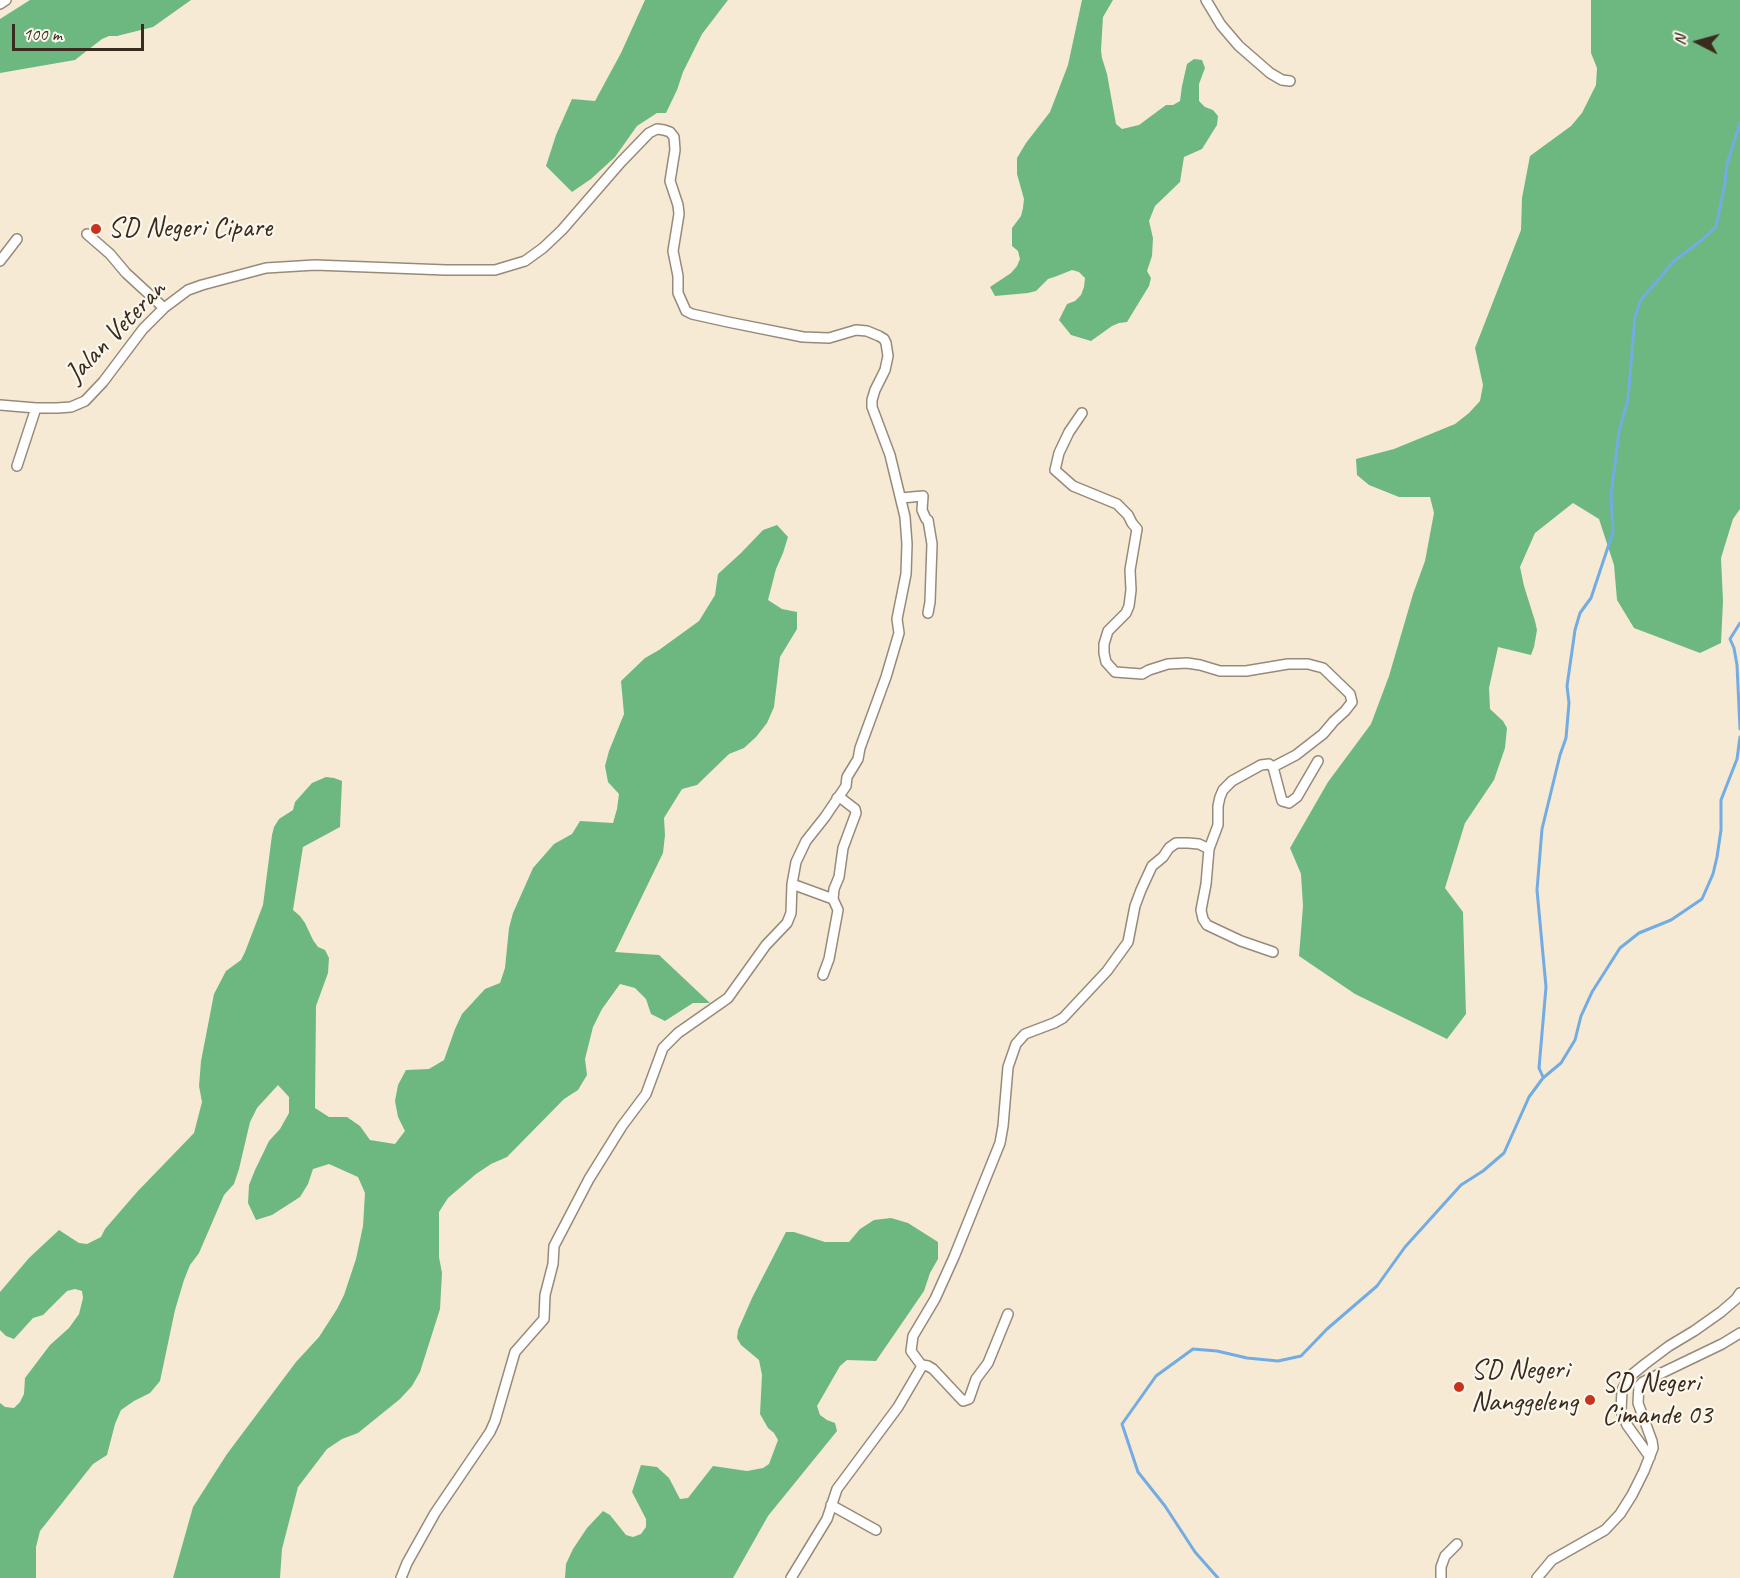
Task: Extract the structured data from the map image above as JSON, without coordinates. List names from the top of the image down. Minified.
{"streets":{"street":["Jalan Veteran"]},"places":["SD Negeri Cipare","SD Negeri Nanggeleng","SD Negeri Cimande 03"],"scale_bar":"100 m","north":"left"}
